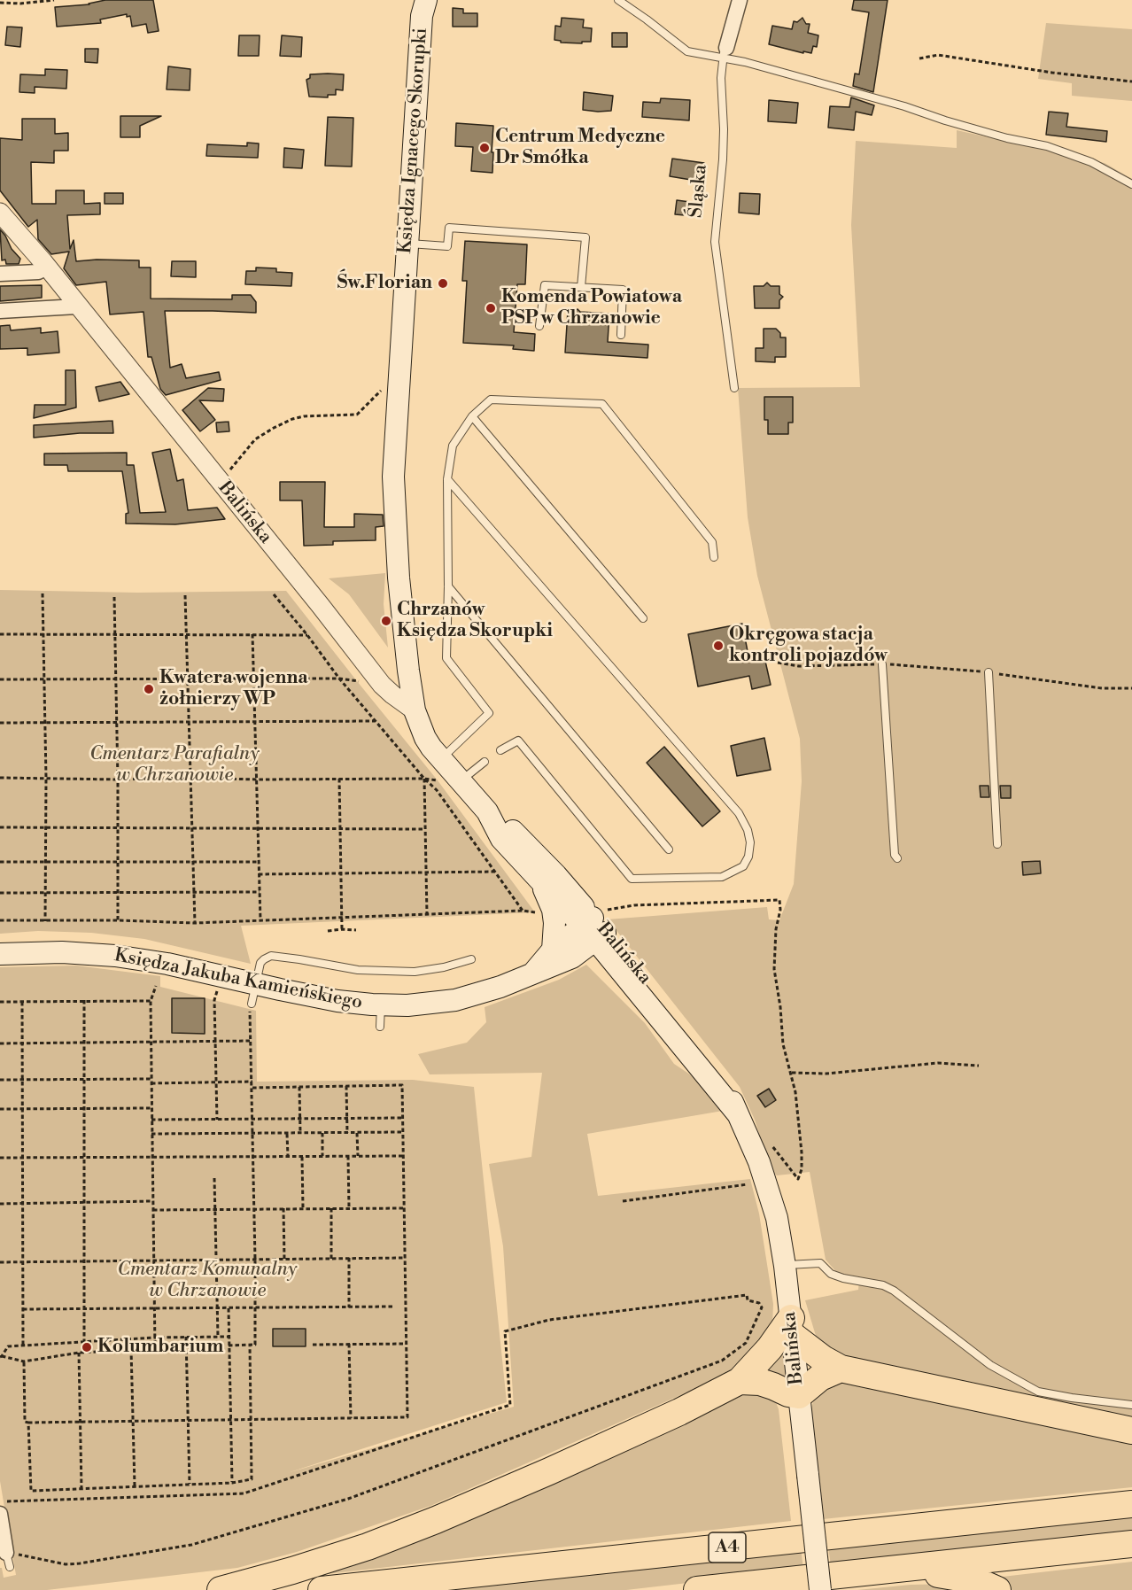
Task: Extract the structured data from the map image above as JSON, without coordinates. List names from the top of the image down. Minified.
{"streets":{"highway":["A4"],"main road":["Księdza Ignacego Skorupki","Balińska","Księdza Jakuba Kamieńskiego"],"street":["Śląska"]},"crossings":[["Księdza Ignacego Skorupki","Balińska"],["Balińska","Księdza Jakuba Kamieńskiego"]],"parks":["Cmentarz Parafialny w Chrzanowie","Cmentarz Komunalny w Chrzanowie"],"places":["Centrum Medyczne Dr Smółka","Św.Florian","Komenda Powiatowa PSP w Chrzanowie","Chrzanów Księdza Skorupki","Okręgowa stacja kontroli pojazdów","Kwatera wojenna żołnierzy WP","Kolumbarium"]}
